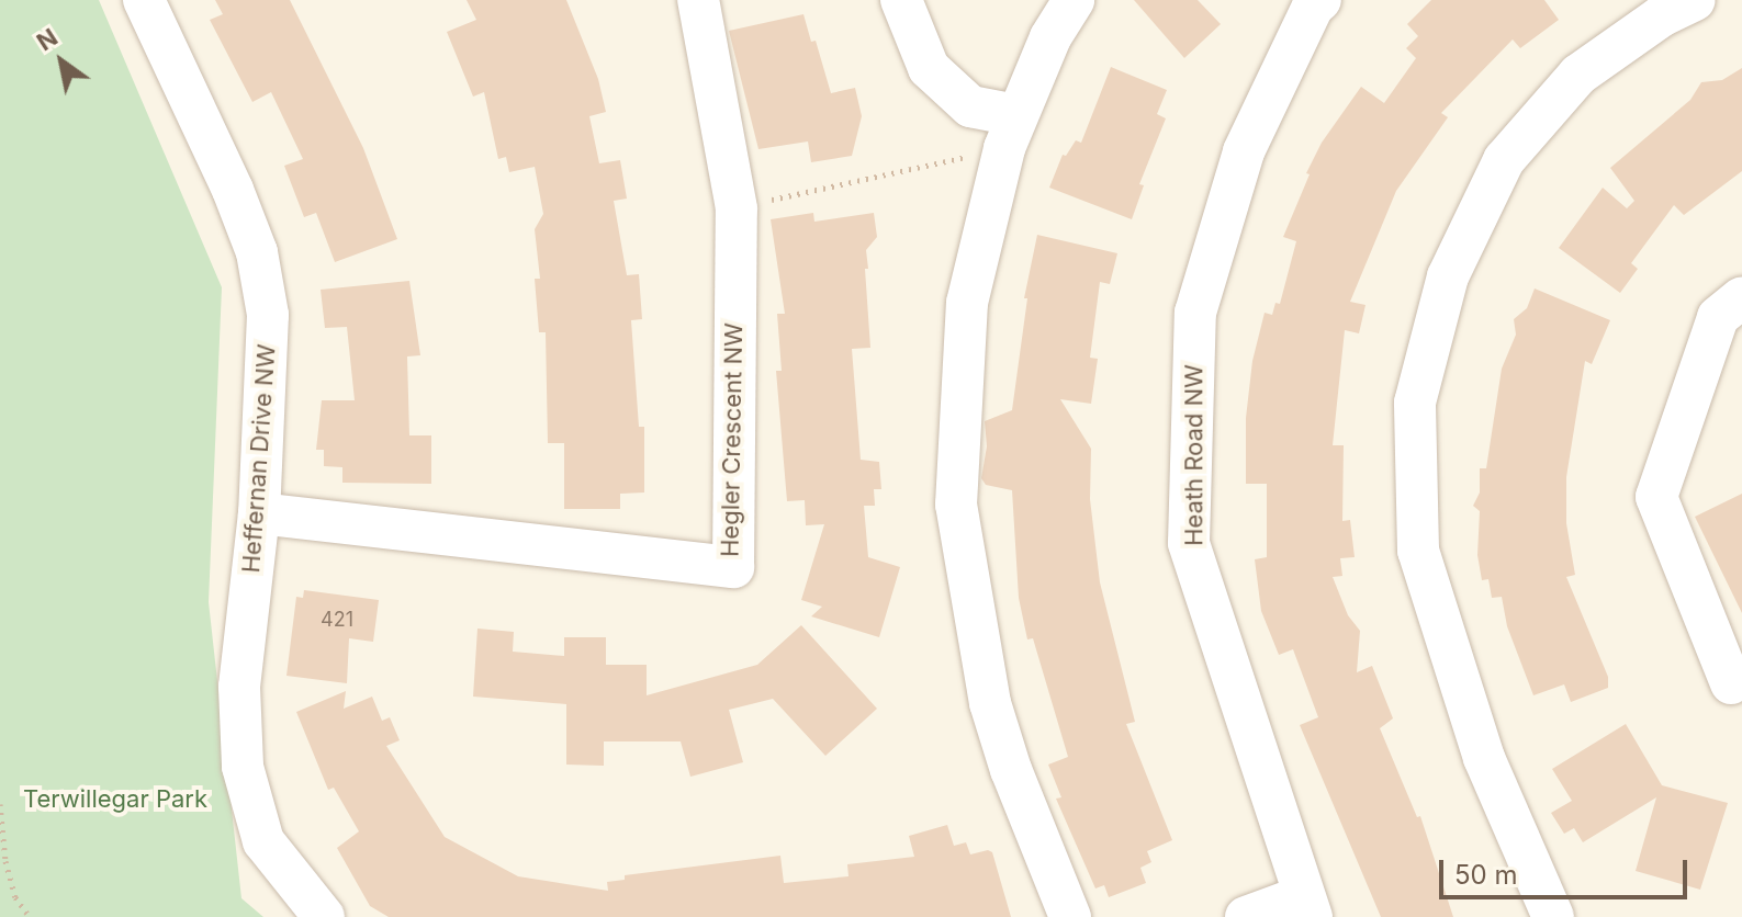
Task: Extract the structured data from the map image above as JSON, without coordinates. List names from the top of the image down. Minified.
{"streets":{"street":["Hegler Crescent NW","Heath Road NW","Heffernan Drive NW"]},"crossings":[["Hegler Crescent NW","Heffernan Drive NW"]],"parks":["Terwillegar Park"],"house_numbers":["421"],"scale_bar":"50 m","north":"top left"}
